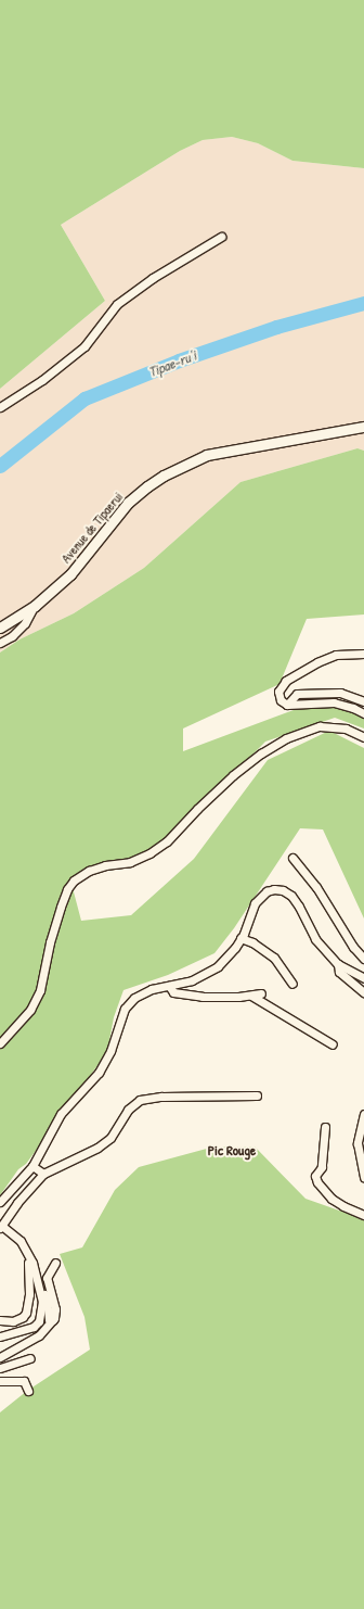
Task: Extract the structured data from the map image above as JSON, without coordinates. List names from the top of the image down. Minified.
{"streets":{"main road":["Avenue de Tipaerui"]},"districts":["Pic Rouge"],"water":["Tipae-ru’i"]}
